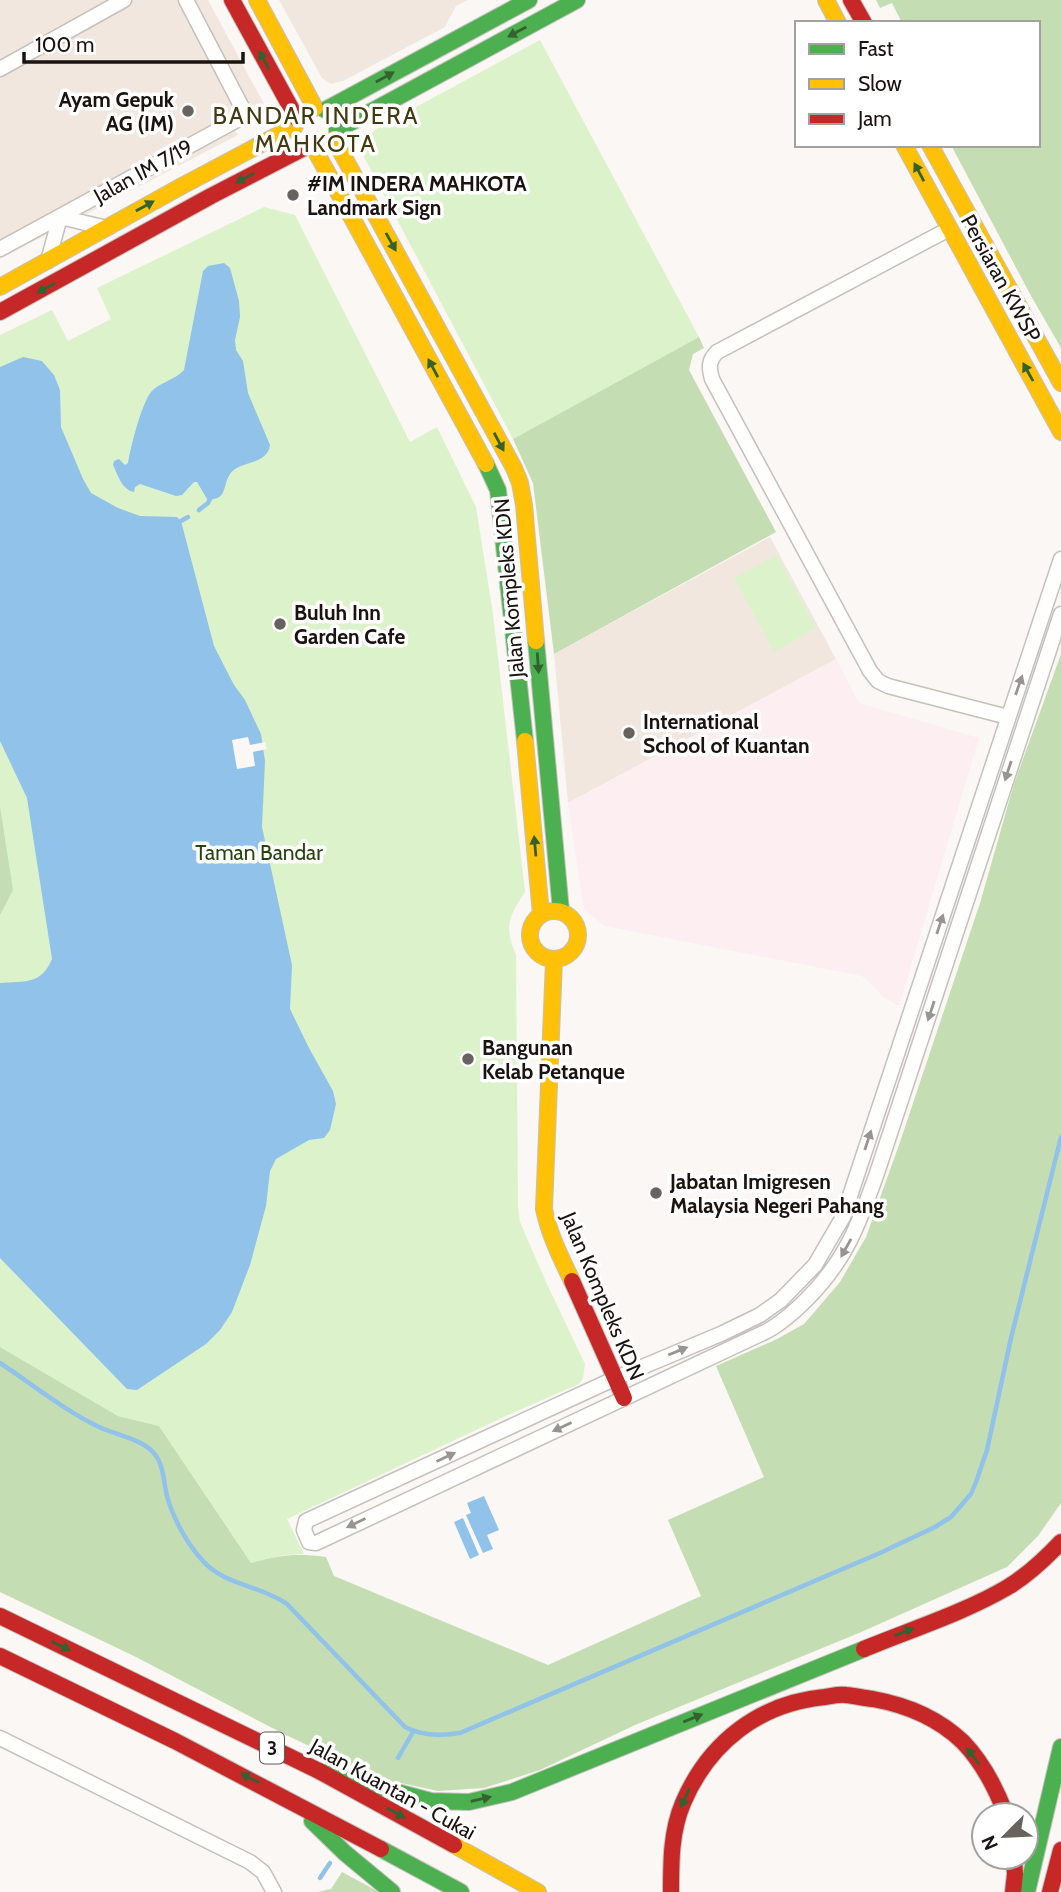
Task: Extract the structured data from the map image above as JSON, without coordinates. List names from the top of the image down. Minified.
{"streets":{"main road":["Persiaran KWSP","Jalan Kompleks KDN","3","Jalan Kuantan - Cukai"],"street":["Jalan IM 7/19"]},"districts":["BANDAR INDERA MAHKOTA"],"parks":["Taman Bandar"],"places":["Ayam Gepuk AG (IM)","#IM INDERA MAHKOTA Landmark Sign","Buluh Inn Garden Cafe","International School of Kuantan","Bangunan Kelab Petanque","Jabatan Imigresen Malaysia Negeri Pahang"],"legend":["Fast","Slow","Jam"],"scale_bar":"100 m","north":"bottom left"}
